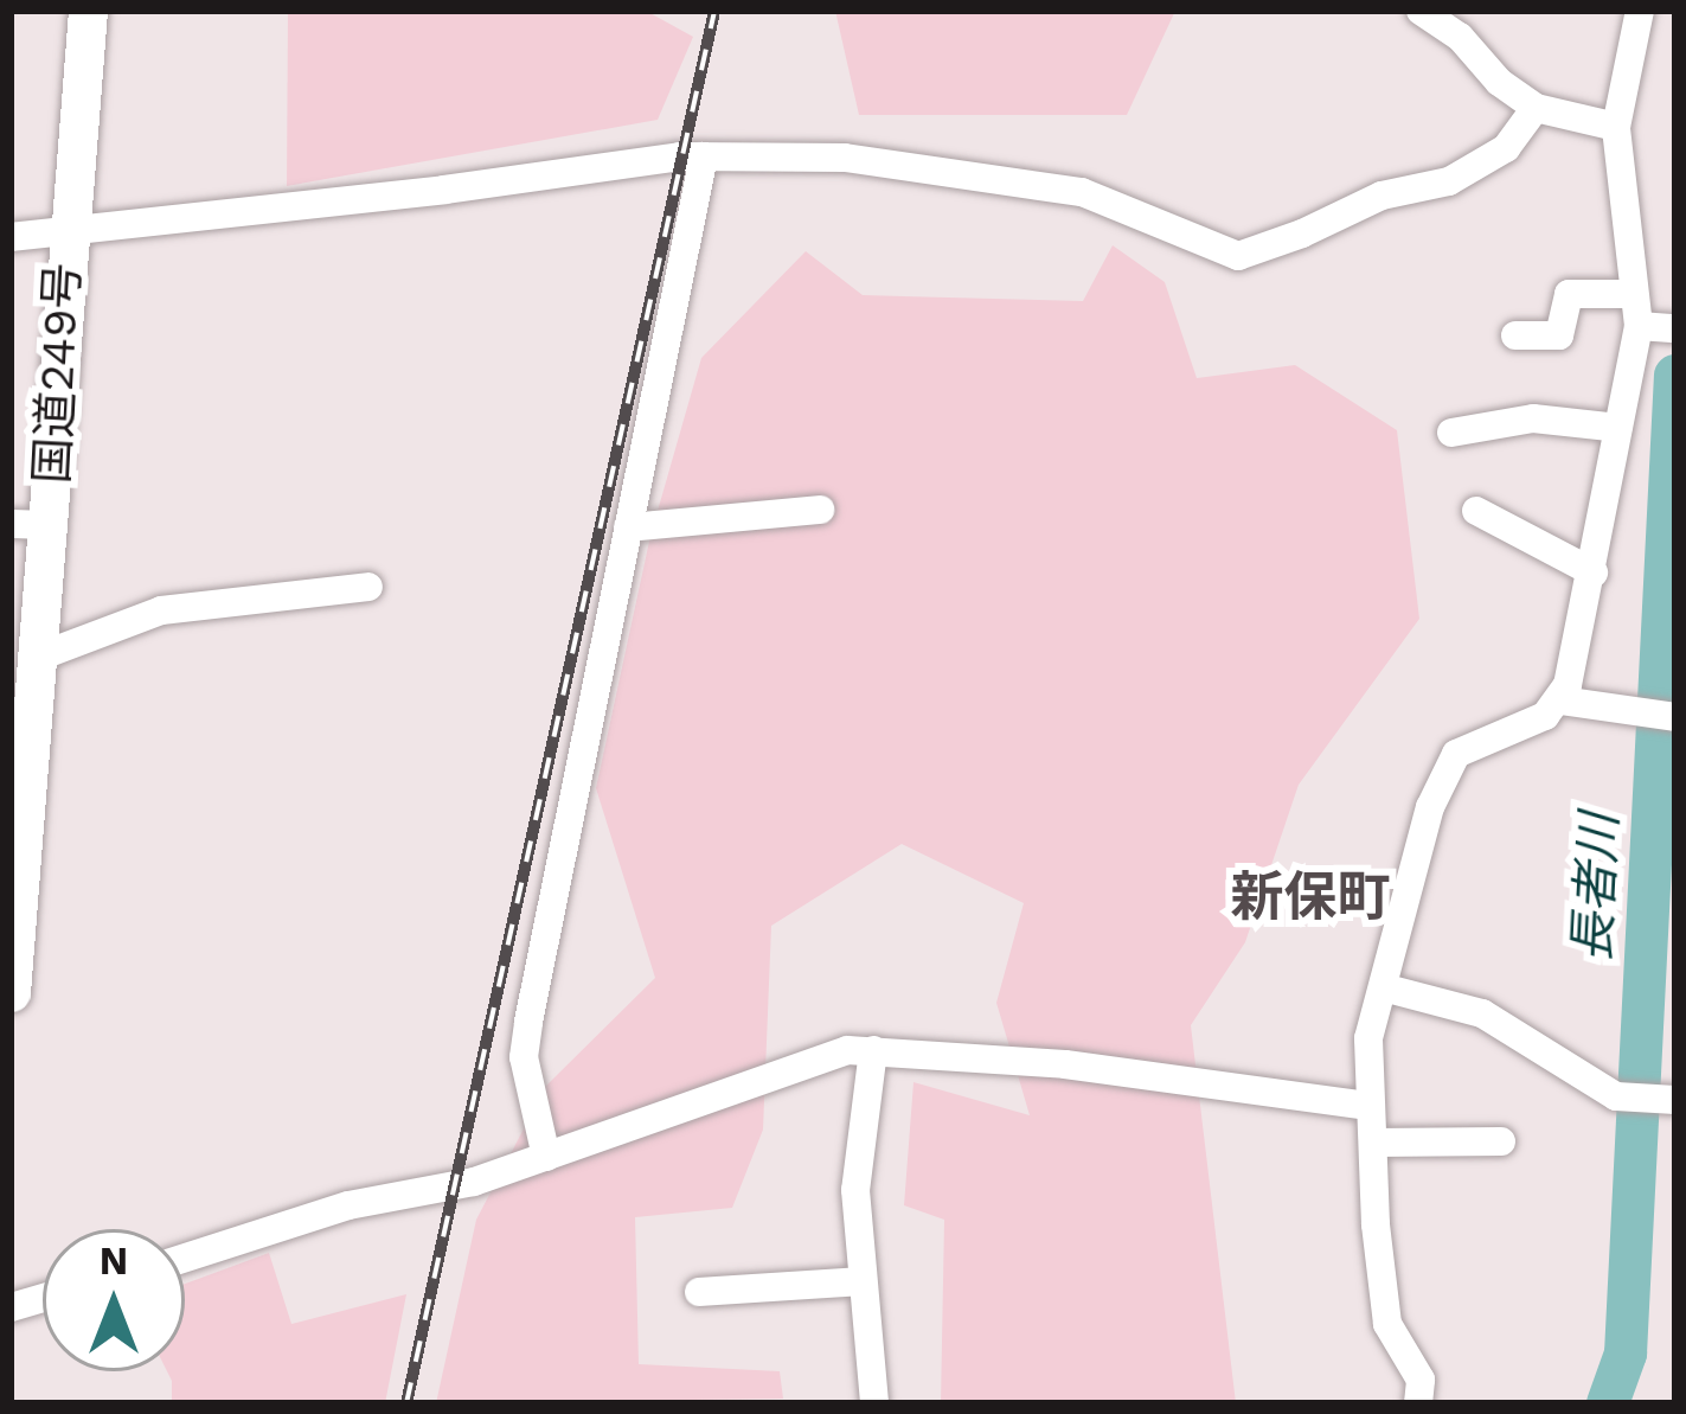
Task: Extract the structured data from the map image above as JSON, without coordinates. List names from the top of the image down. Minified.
{"streets":{"highway":["国道249号"]},"districts":["新保町"],"water":["長者川"],"north":"top"}
